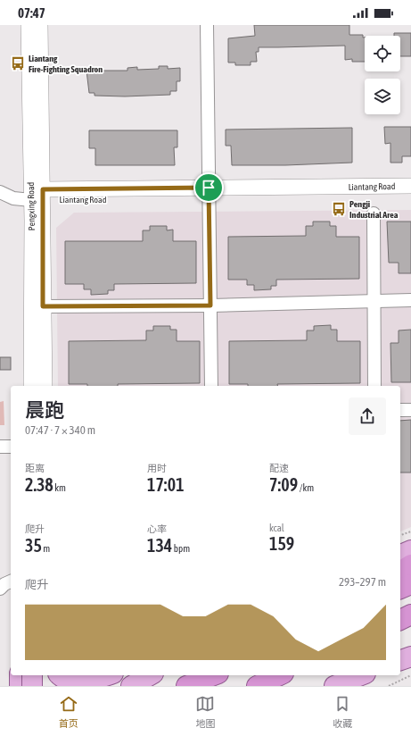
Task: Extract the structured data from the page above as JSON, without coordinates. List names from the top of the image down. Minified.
{"streets":{"street":["Liantang Road","Pengxing Road"]},"crossings":[["Liantang Road","Pengxing Road"]],"places":{"bus stop":["Liantang Fire-Fighting Squadron","Pengji Industrial Area"]},"page":{"status":"07:47","heading":["晨跑","07:47 · 7 × 340 m"],"stats":[["距离","2.38 km"],["用时","17:01"],["配速","7:09 /km"],["爬升","35 m"],["心率","134 bpm"],["kcal","159"]],"chart":["爬升","293–297 m"],"tabs":["首页","地图","收藏"]}}
